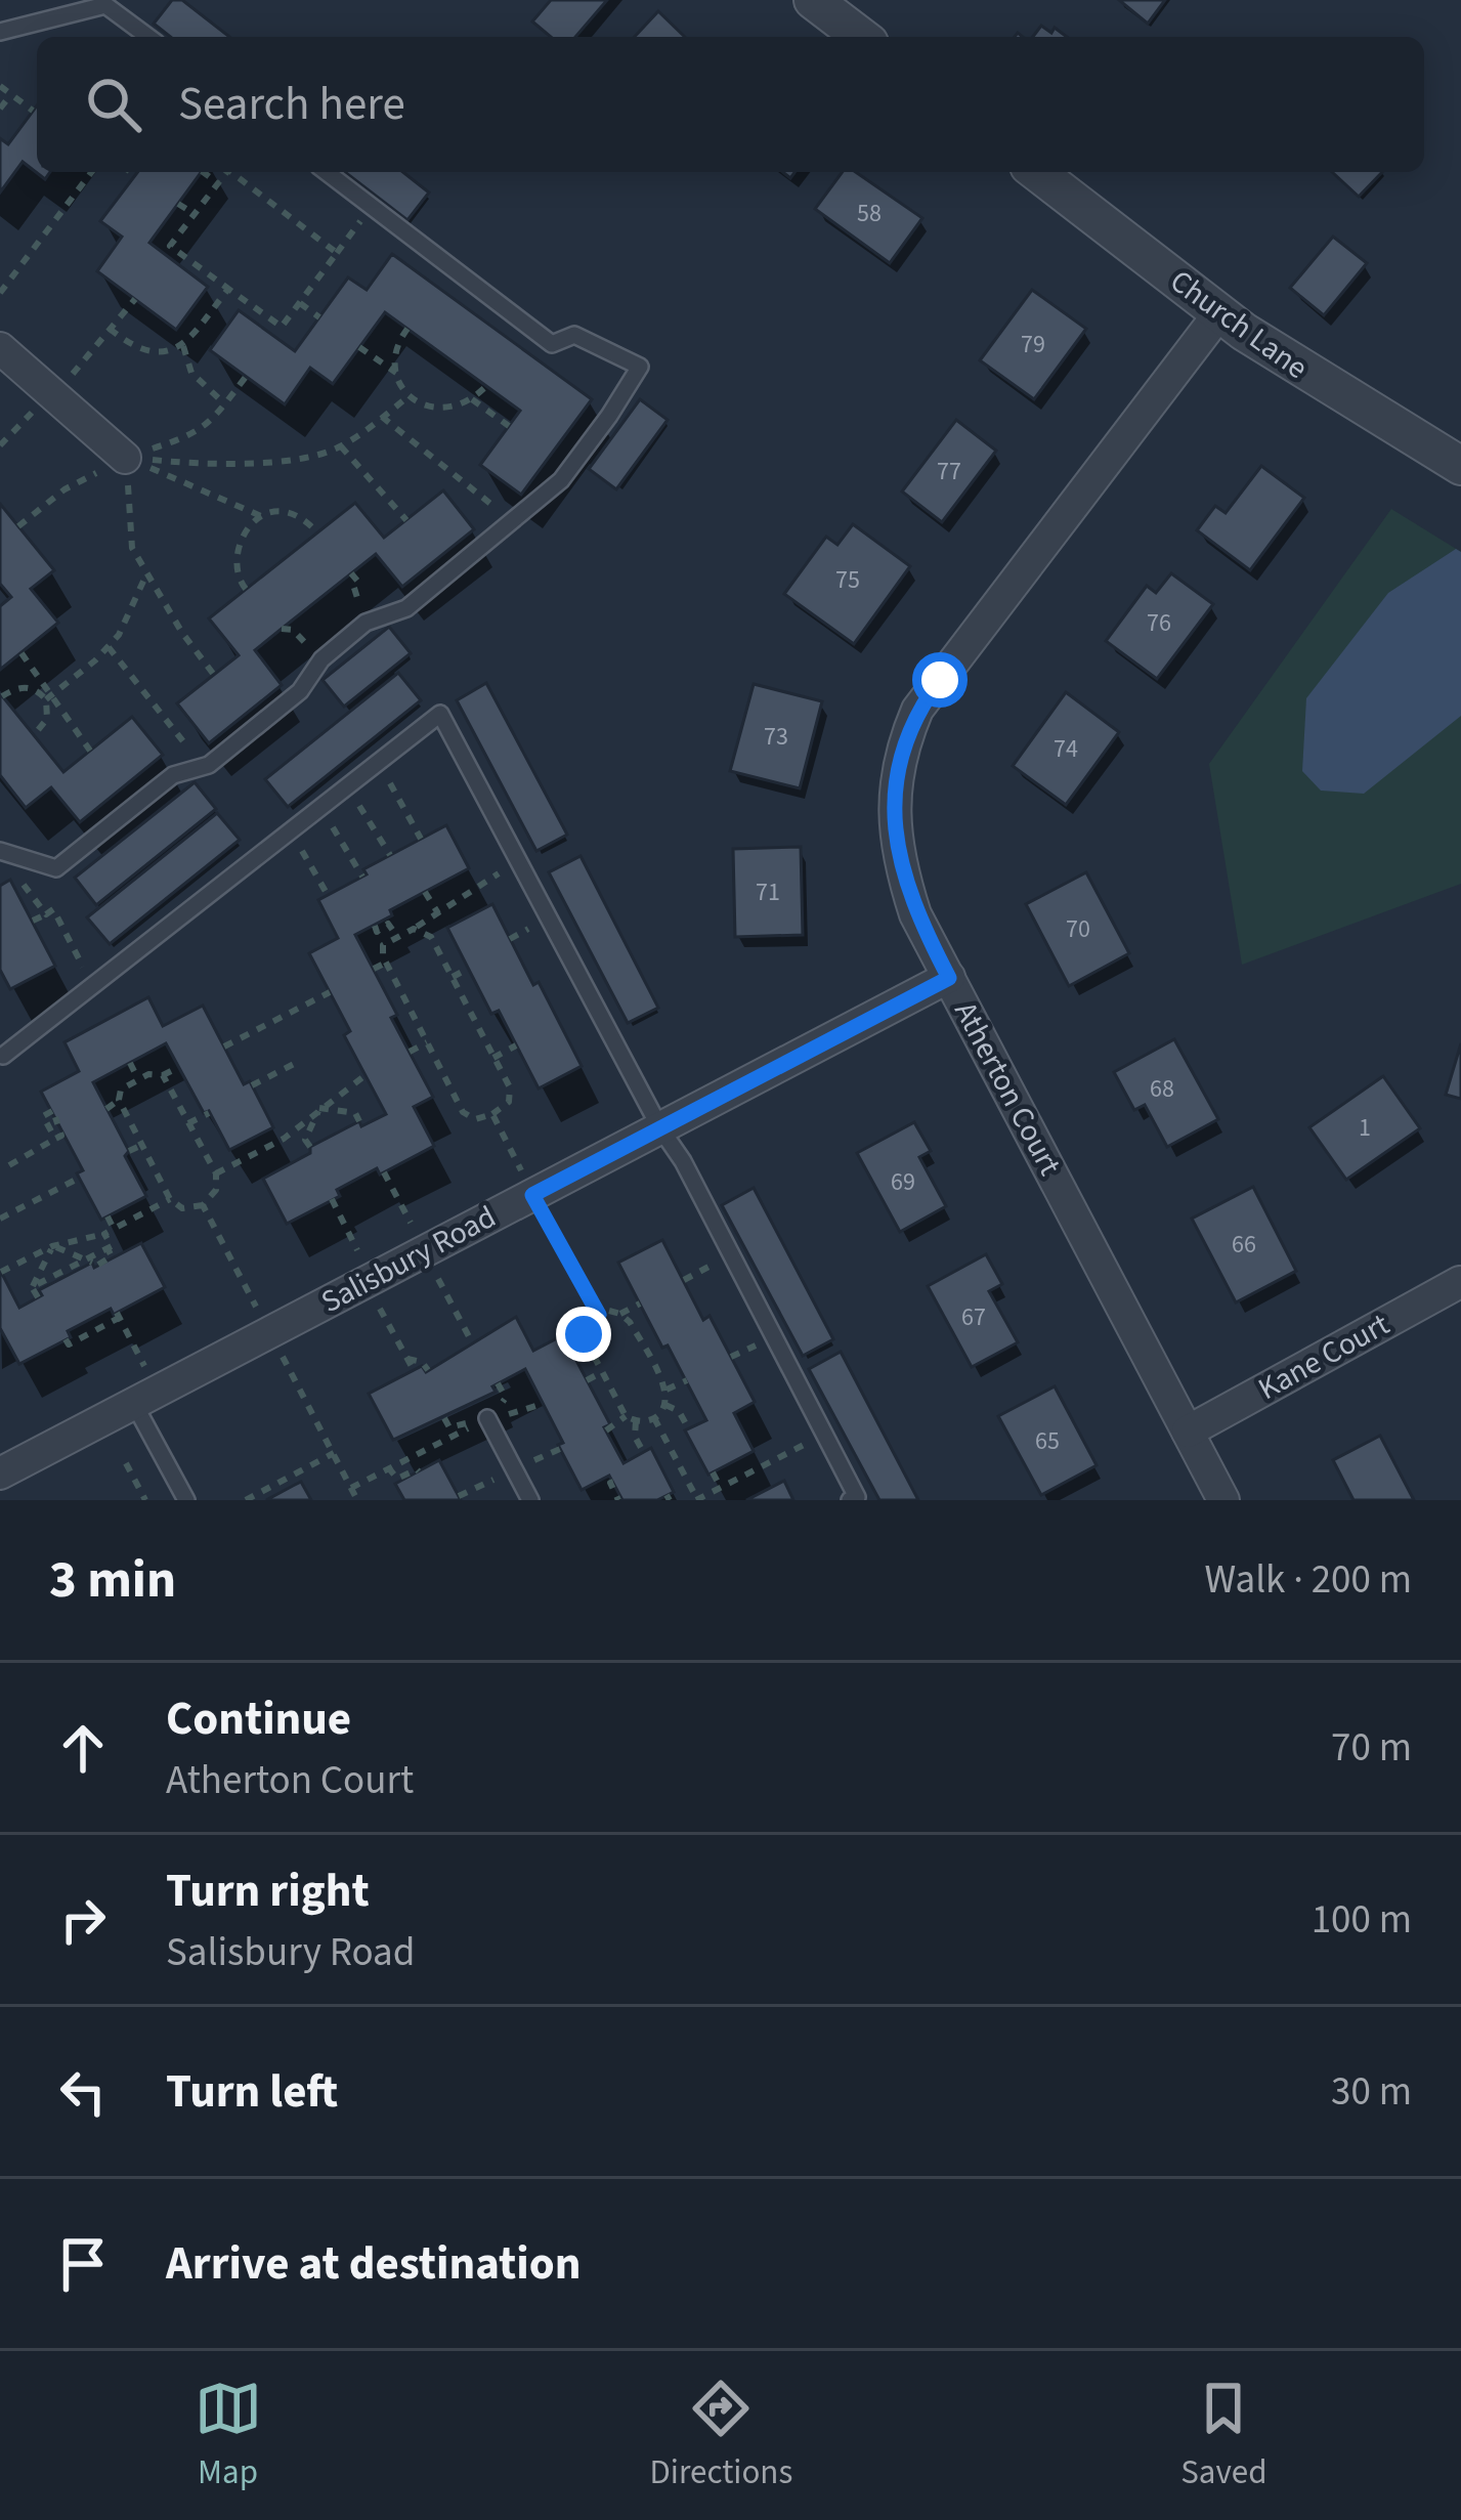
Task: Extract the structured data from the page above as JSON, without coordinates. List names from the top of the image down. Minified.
{"streets":{"street":["Church Lane","Atherton Court","Salisbury Road","Kane Court"]},"crossings":[["Church Lane","Atherton Court"],["Atherton Court","Salisbury Road"],["Atherton Court","Kane Court"]],"house_numbers":["58","79","77","75","76","73","74","71","70","68","1","69","66","67","65"],"page":{"search":"Search here","heading":["3 min","Walk · 200 m"],"list":[["Continue","Atherton Court","70 m"],["Turn right","Salisbury Road","100 m"],["Turn left","30 m"],"Arrive at destination"],"nav":["Map","Directions","Saved"]}}
